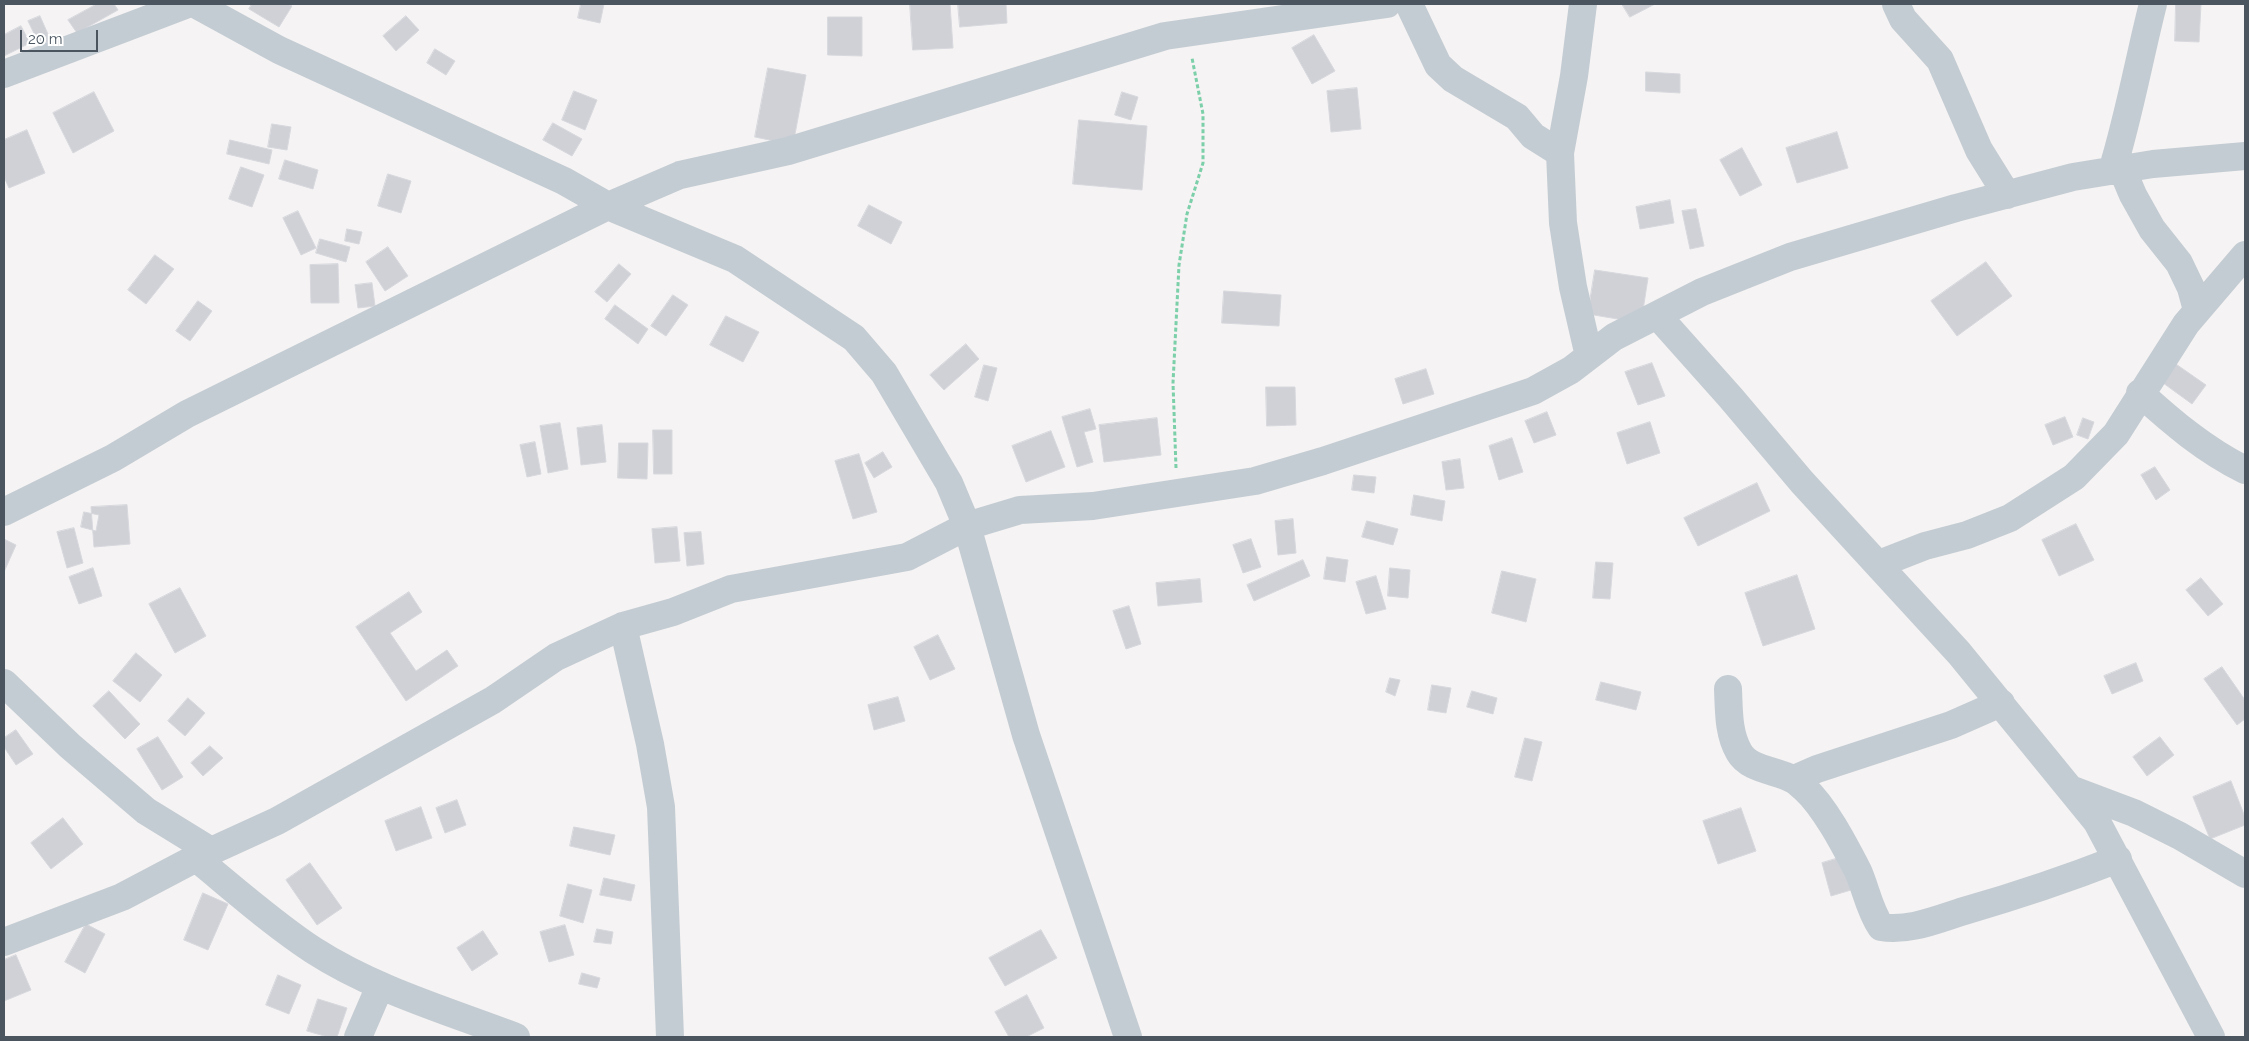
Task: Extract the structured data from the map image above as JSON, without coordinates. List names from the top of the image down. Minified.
{"scale_bar":"20 m"}
